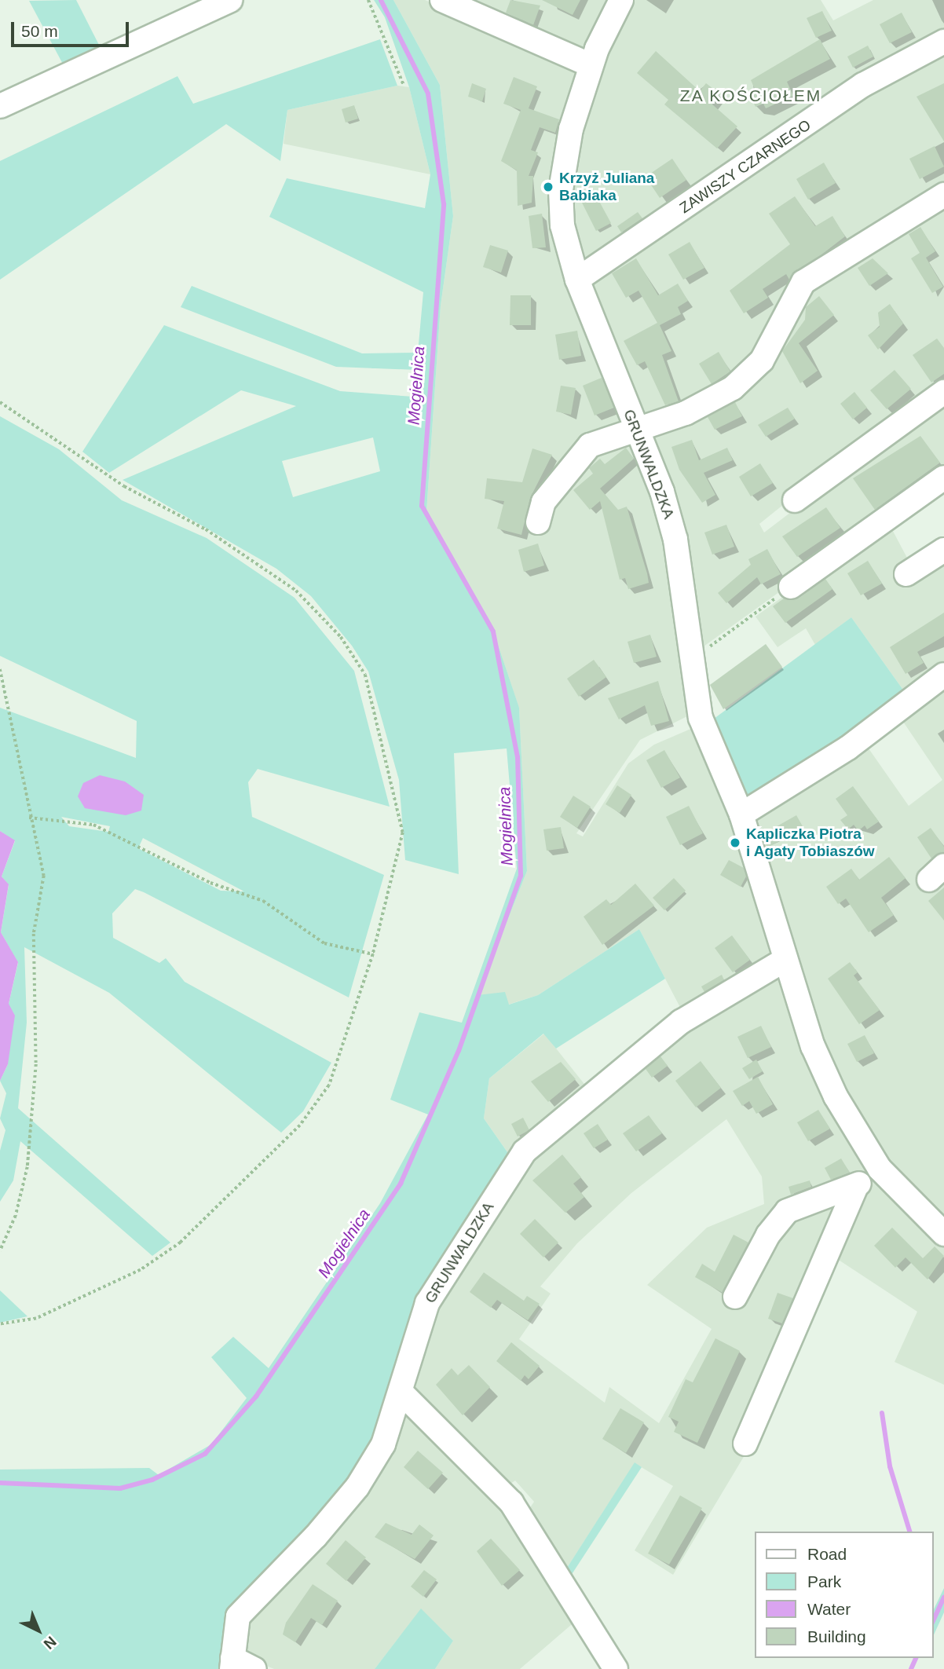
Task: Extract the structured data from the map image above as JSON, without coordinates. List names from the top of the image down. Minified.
{"streets":{"street":["ZAWISZY CZARNEGO","GRUNWALDZKA"]},"crossings":[["ZAWISZY CZARNEGO","GRUNWALDZKA"]],"districts":["ZA KOŚCIOŁEM"],"water":["Mogielnica"],"places":["Krzyż Juliana Babiaka","Kapliczka Piotra i Agaty Tobiaszów"],"legend":["Road","Park","Water","Building"],"scale_bar":"50 m","north":"bottom right"}
